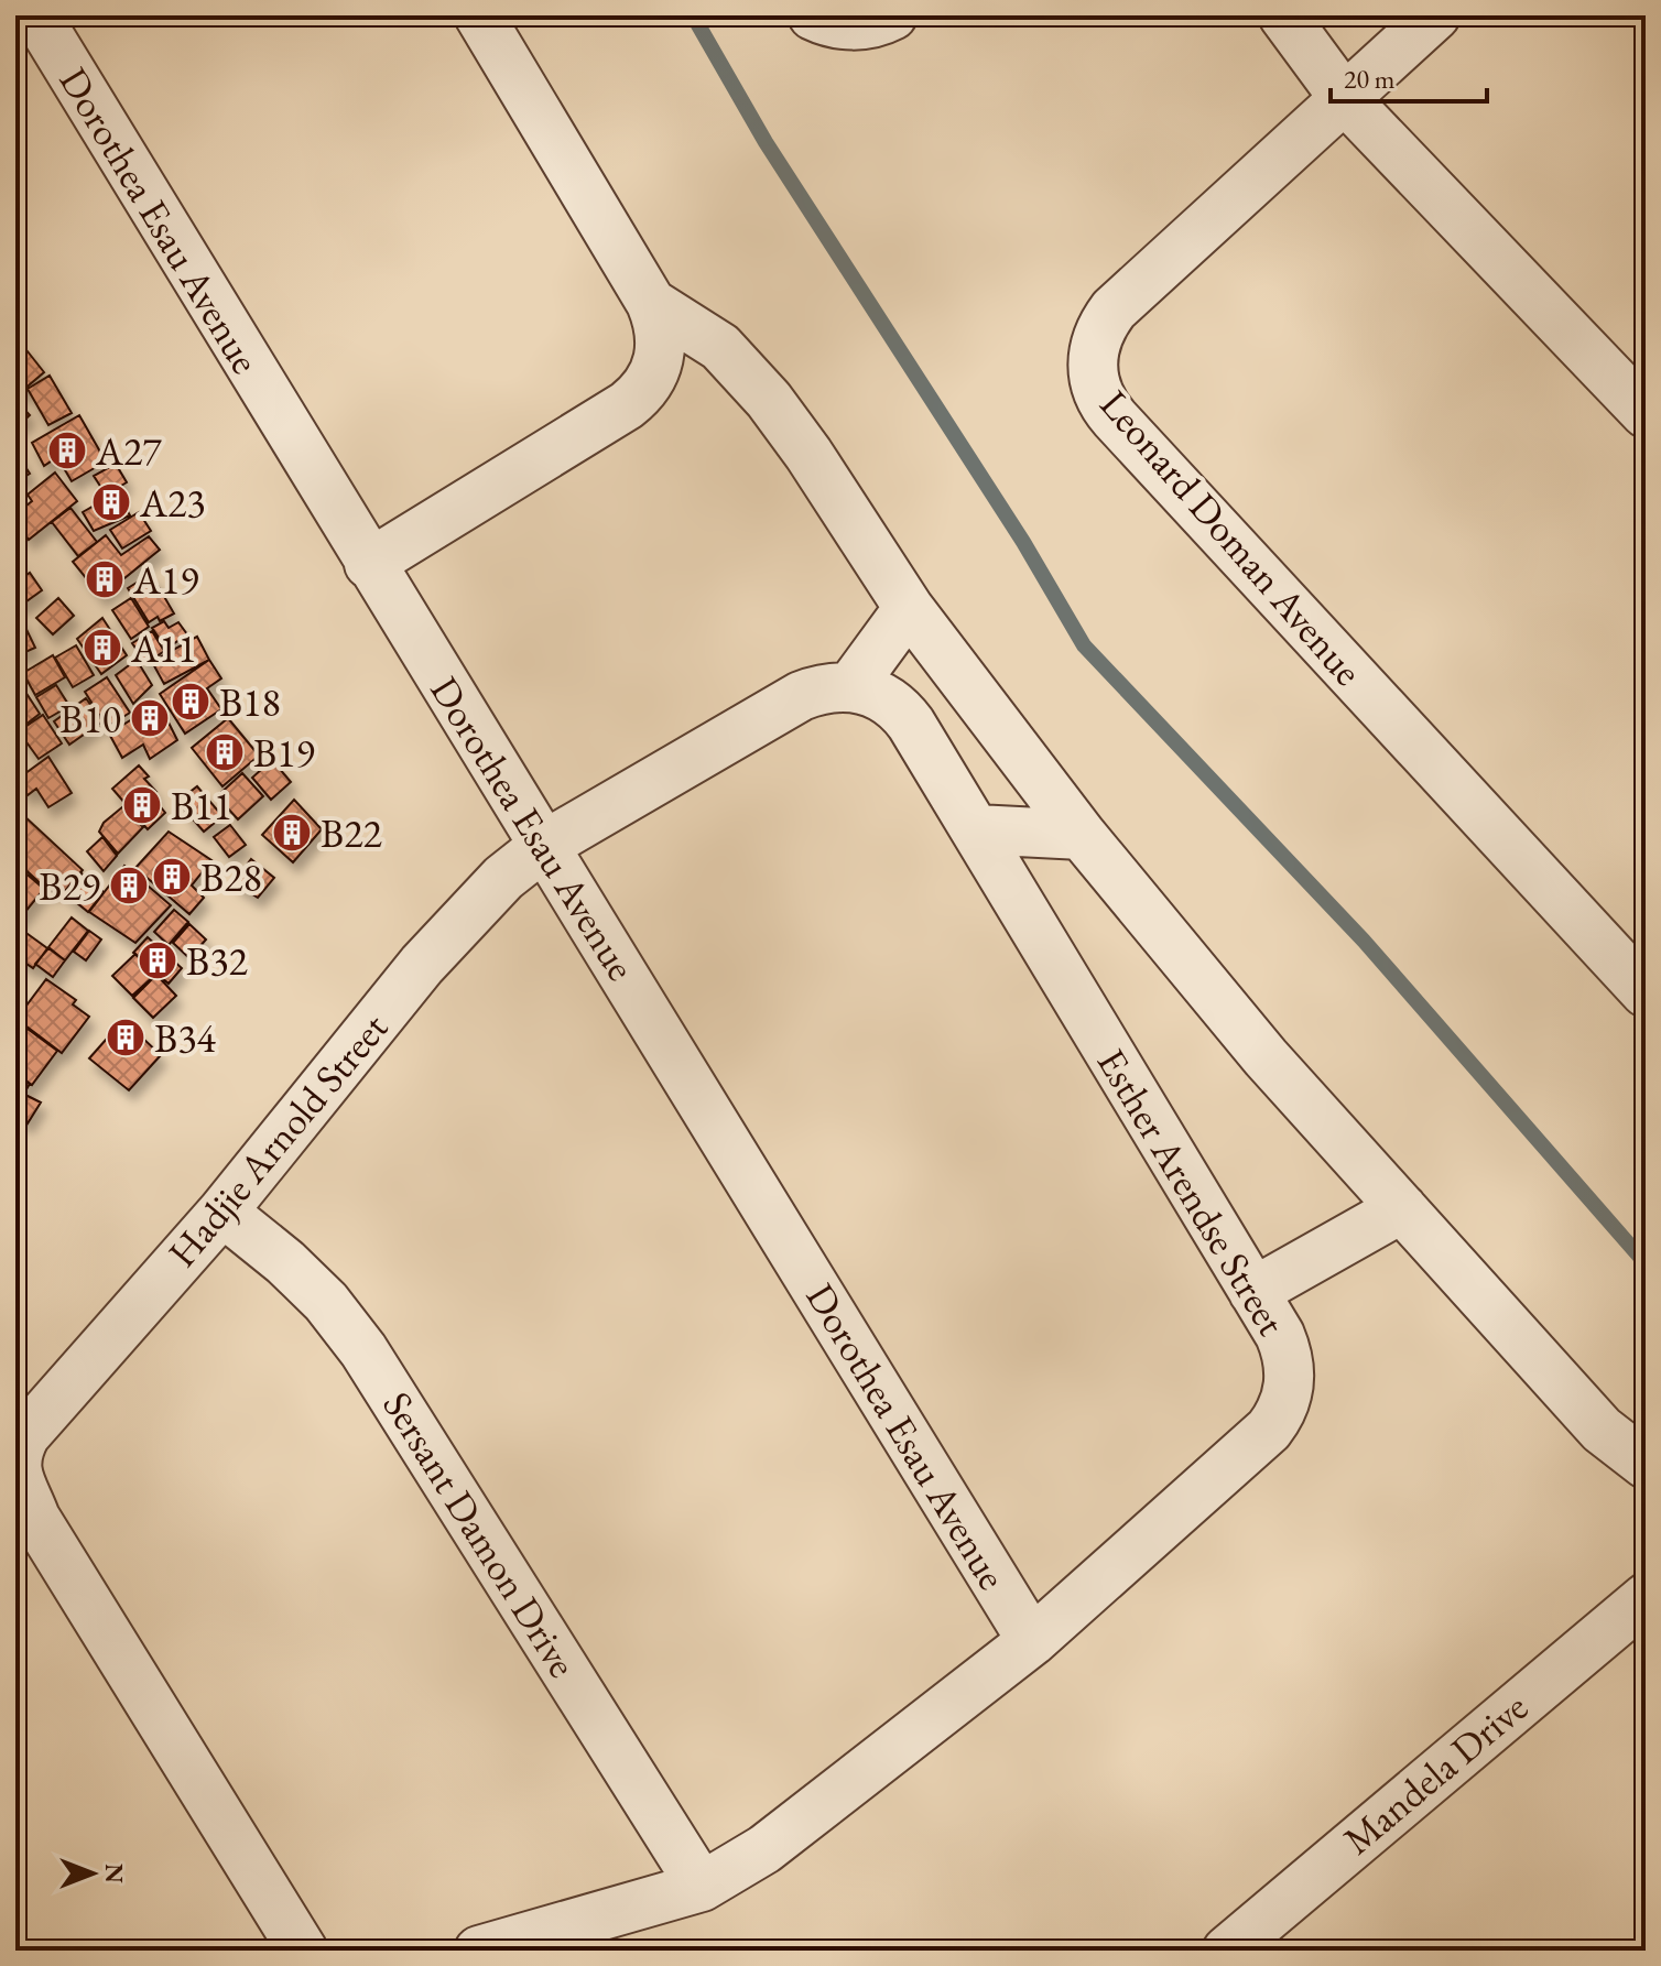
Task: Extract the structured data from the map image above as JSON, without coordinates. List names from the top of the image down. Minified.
{"streets":{"street":["Dorothea Esau Avenue","Leonard Doman Avenue","Hadjie Arnold Street","Esther Arendse Street","Sersant Damon Drive","Mandela Drive"]},"crossings":[["Dorothea Esau Avenue","Hadjie Arnold Street"],["Dorothea Esau Avenue","Esther Arendse Street"],["Hadjie Arnold Street","Sersant Damon Drive"],["Esther Arendse Street","Sersant Damon Drive"]],"places":{"building":["A27","A23","A19","A11","B18","B10","B19","B11","B22","B28","B29","B32","B34"]},"scale_bar":"20 m","north":"right"}
